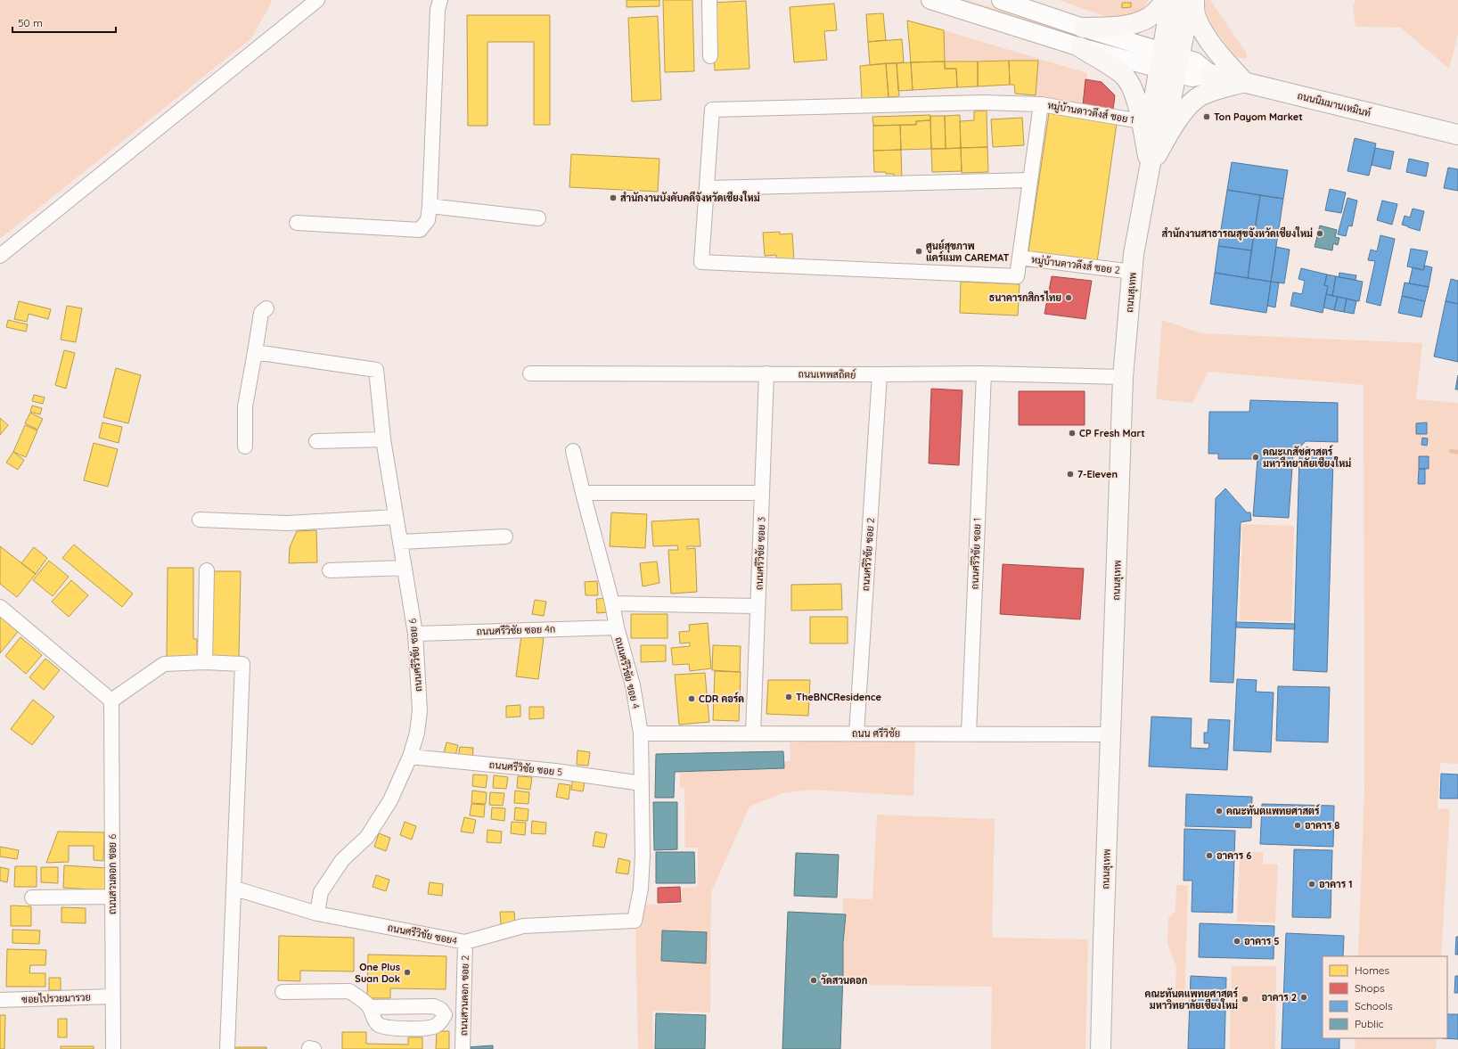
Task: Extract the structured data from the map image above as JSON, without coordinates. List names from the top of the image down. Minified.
{"streets":{"main road":["ถนนนิมมานเหมินท์","ถนนสุเทพ"],"street":["หมู่บ้านดาวดึงส์ ซอย 1","หมู่บ้านดาวดึงส์ ซอย 2","ถนนเทพสถิตย์","ถนนศรีวิชัย ซอย 3","ถนนศรีวิชัย ซอย 1","ถนนศรีวิชัย ซอย 2","ถนนศรีวิชัย ซอย 4ก","ถนนศรีวิชัย ซอย 6","ถนนศรีวิชัย ซอย 4","ถนน ศรีวิชัย","ถนนศรีวิชัย ซอย 5","ถนนสวนดอก ซอย 6","ถนนศรีวิชัย ซอย4","ถนนสวนดอก ซอย 2","ซอยไปรวยมารวย"]},"crossings":[["หมู่บ้านดาวดึงส์ ซอย 2","ถนนสุเทพ"],["ถนนสุเทพ","ถนนเทพสถิตย์"],["ถนนสุเทพ","ถนน ศรีวิชัย"],["ถนนเทพสถิตย์","ถนนศรีวิชัย ซอย 3"],["ถนนเทพสถิตย์","ถนนศรีวิชัย ซอย 1"],["ถนนเทพสถิตย์","ถนนศรีวิชัย ซอย 2"],["ถนนศรีวิชัย ซอย 3","ถนน ศรีวิชัย"],["ถนนศรีวิชัย ซอย 1","ถนน ศรีวิชัย"],["ถนนศรีวิชัย ซอย 2","ถนน ศรีวิชัย"],["ถนนศรีวิชัย ซอย 4ก","ถนนศรีวิชัย ซอย 6"],["ถนนศรีวิชัย ซอย 4ก","ถนนศรีวิชัย ซอย 4"],["ถนนศรีวิชัย ซอย 6","ถนนศรีวิชัย ซอย 5"],["ถนนศรีวิชัย ซอย 6","ถนนศรีวิชัย ซอย4"],["ถนนศรีวิชัย ซอย 4","ถนน ศรีวิชัย"],["ถนนศรีวิชัย ซอย 4","ถนนศรีวิชัย ซอย 5"],["ถนนศรีวิชัย ซอย 4","ถนนศรีวิชัย ซอย4"],["ถนนสวนดอก ซอย 6","ซอยไปรวยมารวย"],["ถนนศรีวิชัย ซอย4","ถนนสวนดอก ซอย 2"]],"places":["Ton Payom Market","สำนักงานบังคับคดีจังหวัดเชียงใหม่","สำนักงานสาธารณสุขจังหวัดเชียงใหม่","ศูนย์สุขภาพ แคร์แมท CAREMAT","ธนาคารกสิกรไทย","CP Fresh Mart","คณะเภสัชศาสตร์ มหาวืทยาลัยเชียงใหม่","7-Eleven","TheBNCResidence","CDR คอร์ด","คณะทันตแพทยศาสตร์","อาคาร 8","อาคาร 6","อาคาร 1","อาคาร 5","One Plus Suan Dok","วัดสวนดอก","อาคาร 2","คณะทันตแพทยศาสตร์ มหาวิทยาลัยเชียงใหม่"],"legend":["Homes","Shops","Schools","Public"],"scale_bar":"50 m"}
